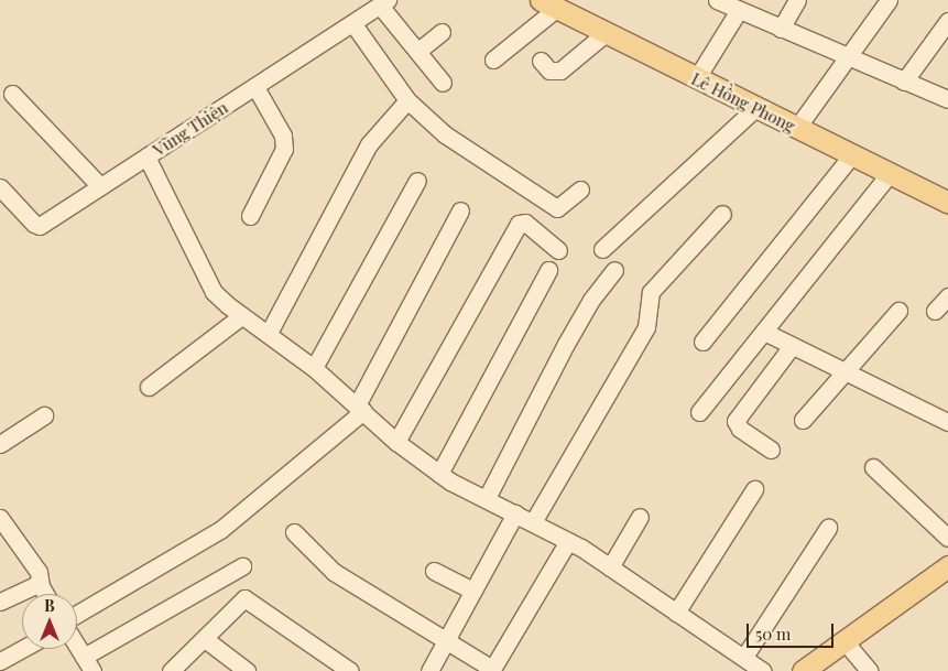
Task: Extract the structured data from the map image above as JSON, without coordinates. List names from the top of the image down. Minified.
{"streets":{"main road":["Lê Hồng Phong"],"street":["Vũng Thiện"]},"scale_bar":"50 m","north":"top"}
